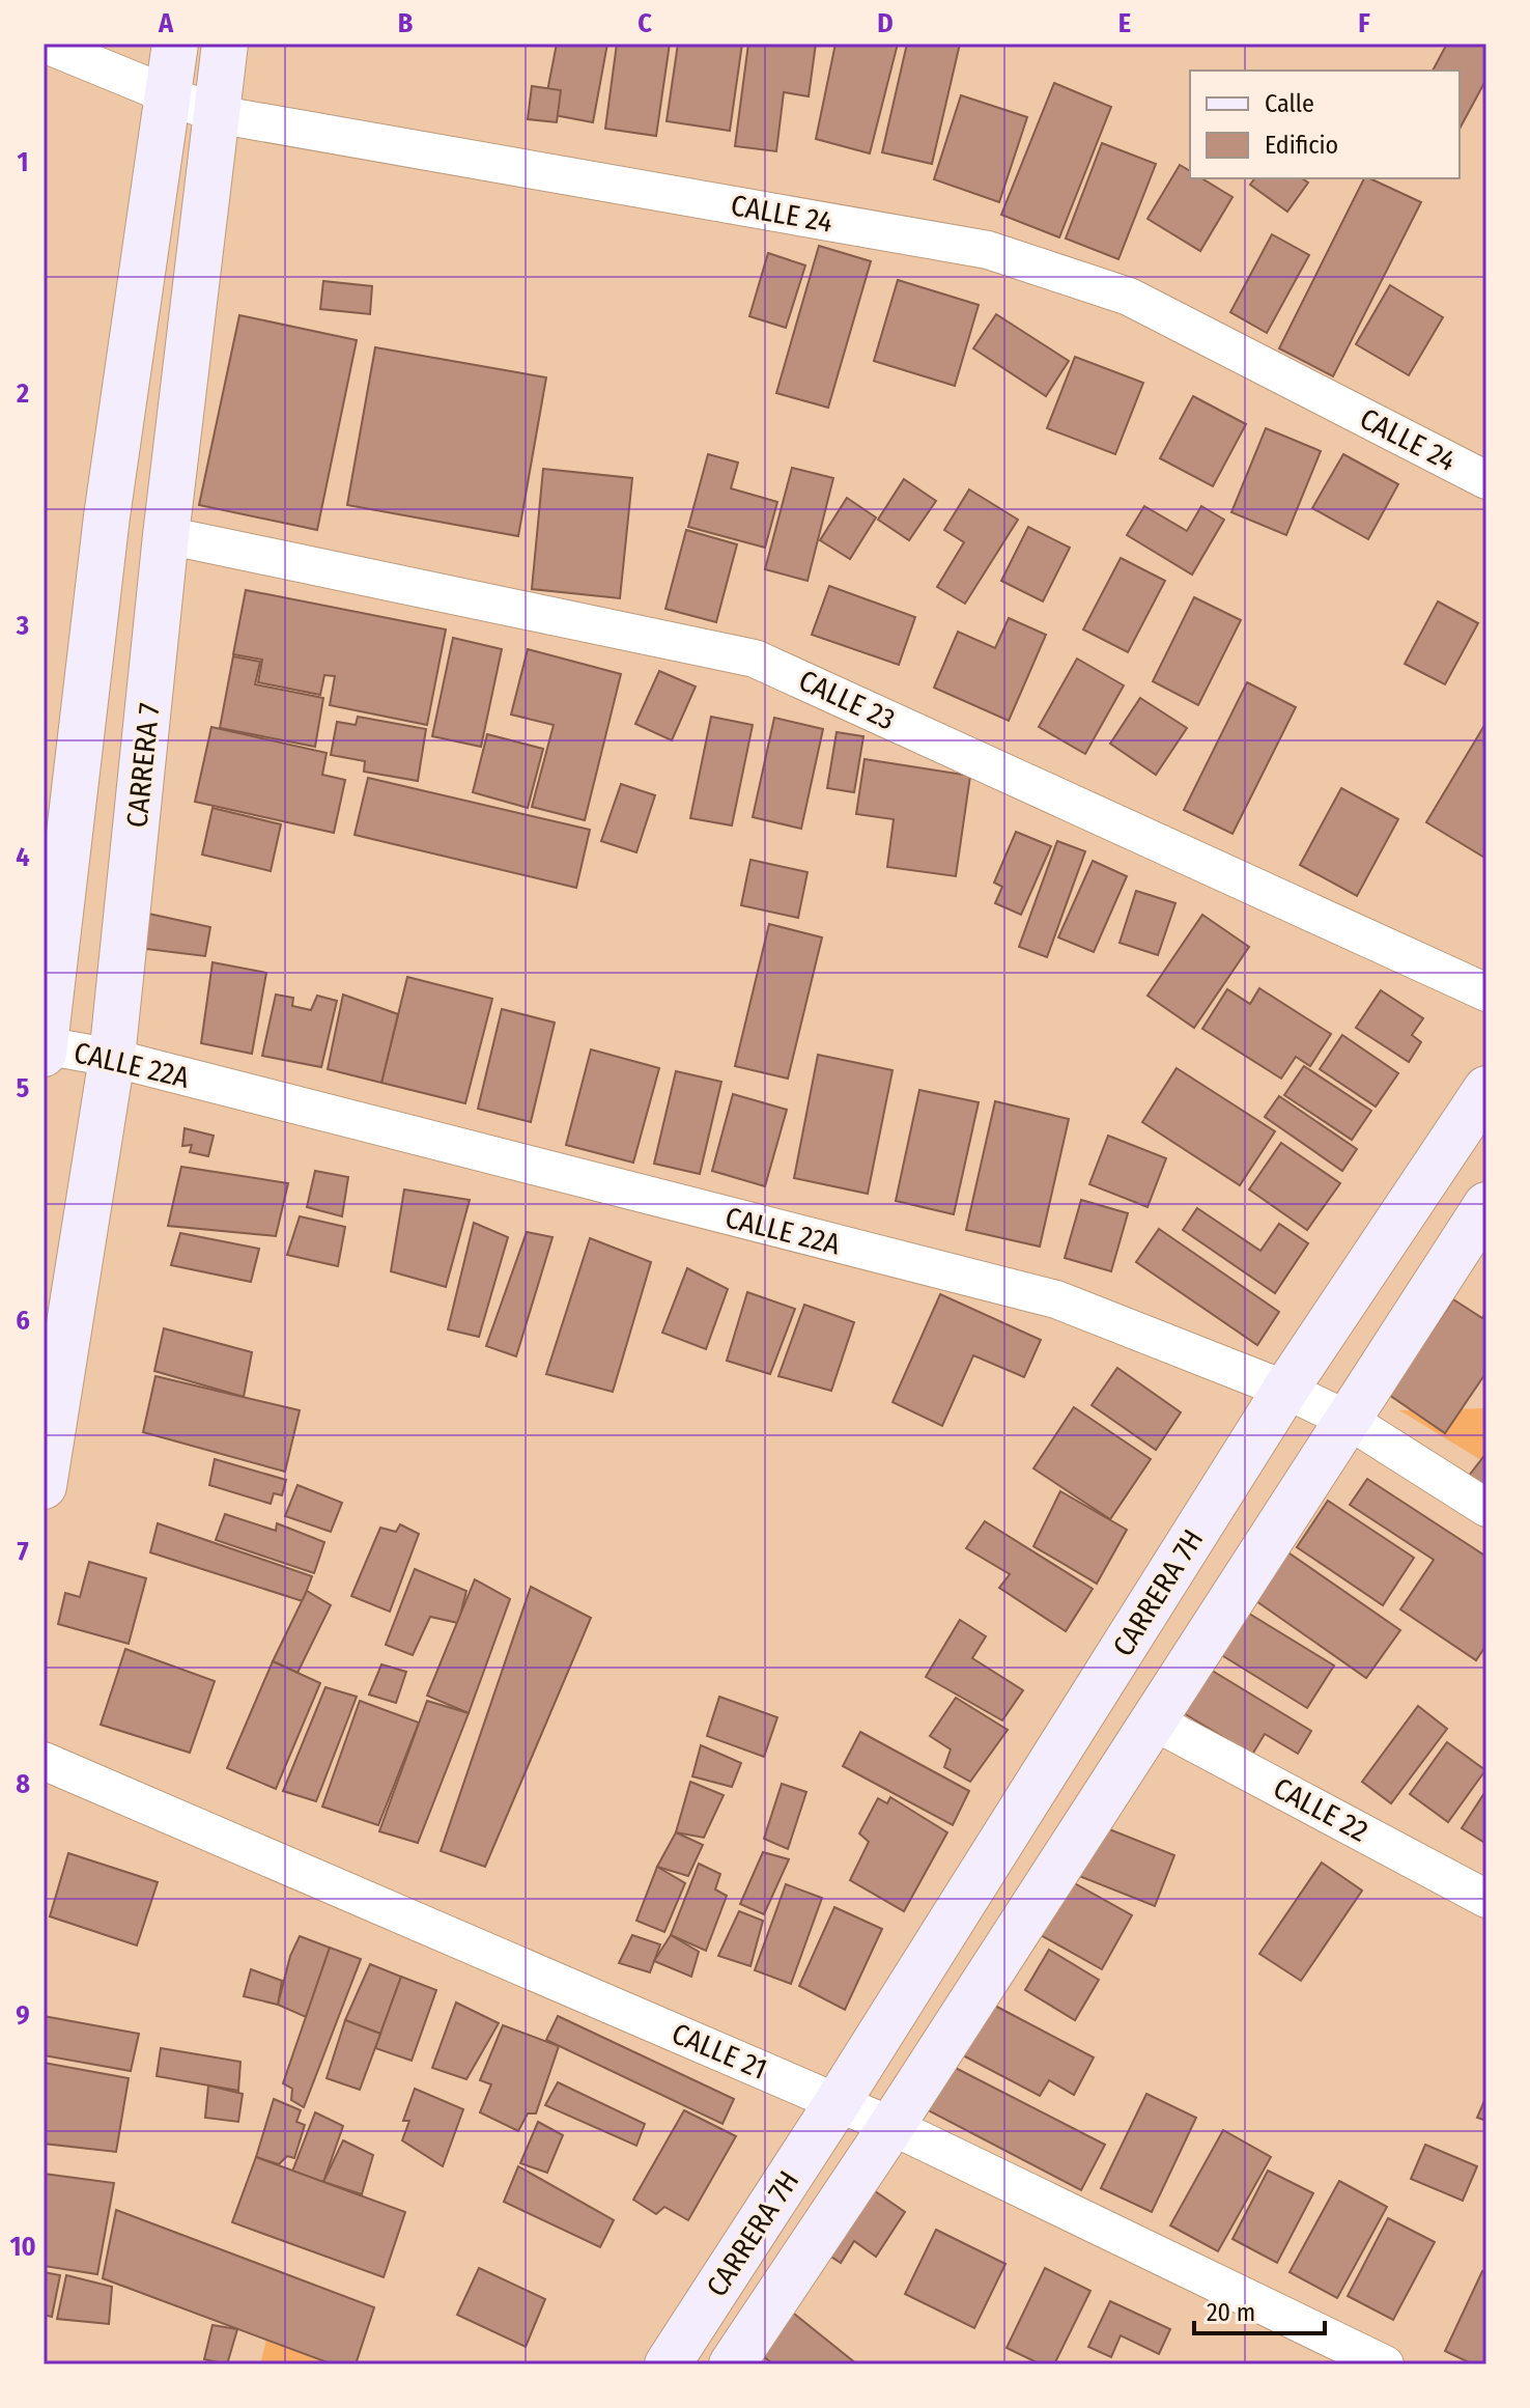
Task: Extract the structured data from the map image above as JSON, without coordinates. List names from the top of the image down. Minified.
{"streets":{"street":["CALLE 24","CALLE 23","CARRERA 7","CALLE 22A","CARRERA 7H","CALLE 22","CALLE 21"]},"crossings":[["CALLE 24","CARRERA 7"],["CALLE 23","CARRERA 7"],["CARRERA 7","CALLE 22A"],["CALLE 22A","CARRERA 7H"],["CARRERA 7H","CALLE 21"]],"legend":["Calle","Edificio"],"scale_bar":"20 m","grid":{"columns":["A","B","C","D","E","F"],"rows":["1","2","3","4","5","6","7","8","9","10"]}}
